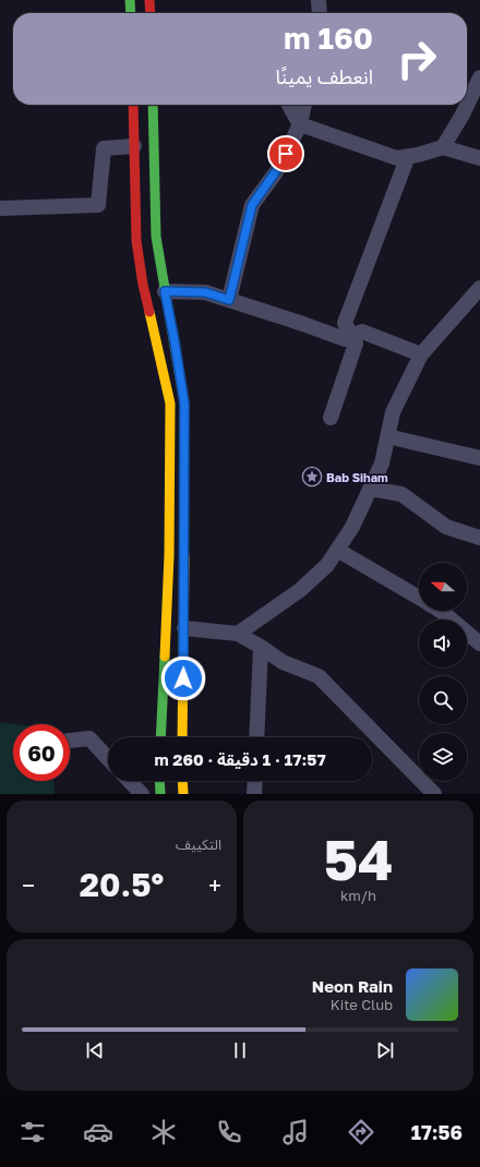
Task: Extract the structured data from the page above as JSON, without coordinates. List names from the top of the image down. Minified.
{"places":{"place":["Bab Siham"]},"north":"left","page":{"turn":["160 m","انعطف يمينًا"],"limit":"60","trip":"17:57 · 1 دقيقة · 260 m","tile":[["54","km/h"],"التكييف"],"heat":["−","20.5°","+"],"song":["Neon Rain","Kite Club"],"tabs":"17:56"}}
